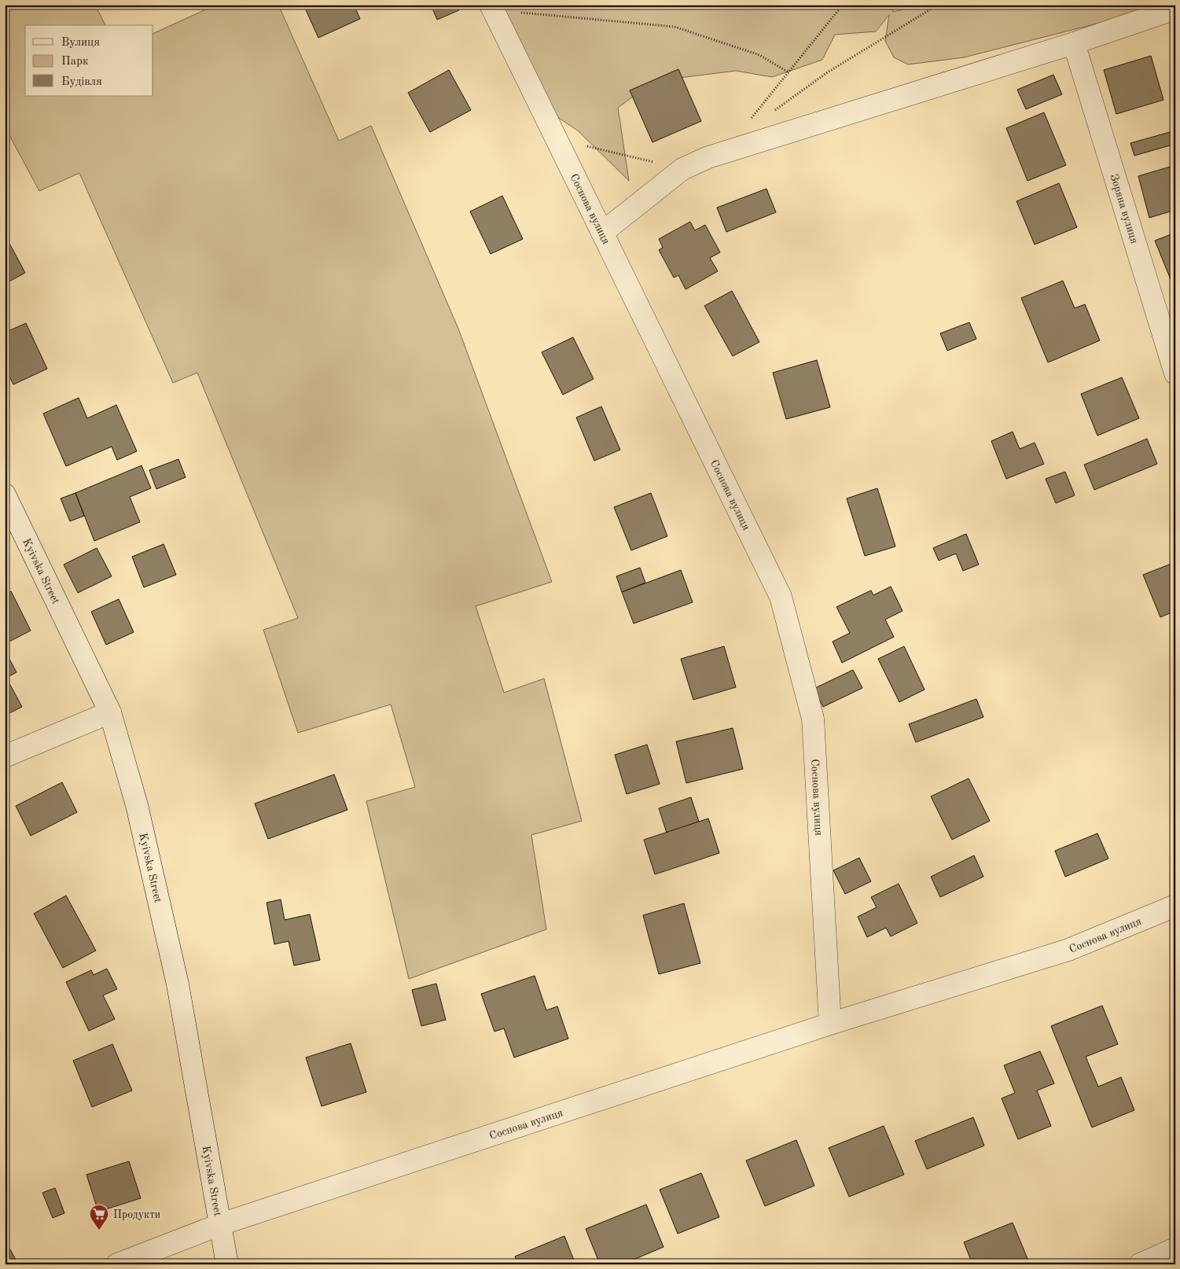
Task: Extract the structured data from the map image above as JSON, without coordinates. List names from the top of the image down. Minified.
{"streets":{"street":["Соснова вулиця","Зоряна вулиця","Kyivska Street"]},"crossings":[["Соснова вулиця","Kyivska Street"]],"places":{"supermarket":["Продукти"]},"legend":["Вулиця","Парк","Будівля"]}
